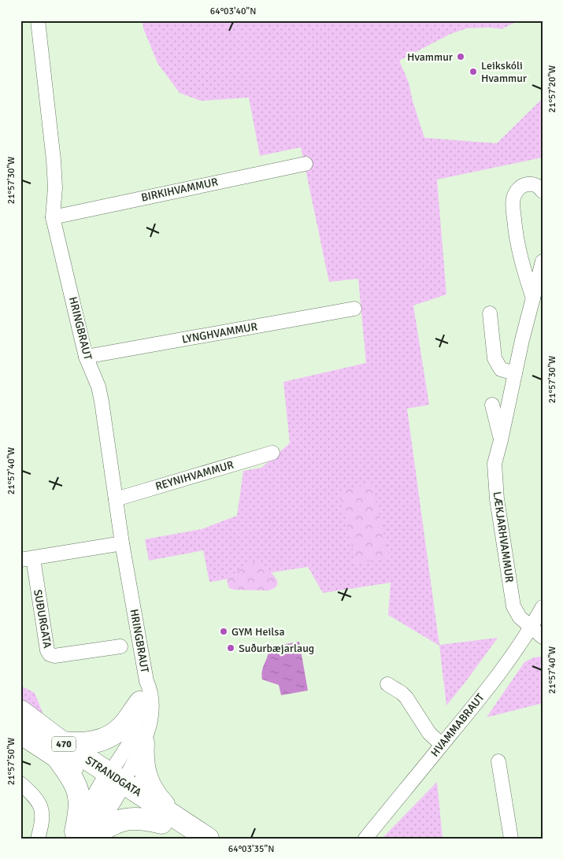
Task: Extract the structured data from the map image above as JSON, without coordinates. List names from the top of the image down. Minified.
{"streets":{"main road":["470","STRANDGATA"],"street":["BIRKIHVAMMUR","HRINGBRAUT","LYNGHVAMMUR","REYNIHVAMMUR","LÆKJARHVAMMUR","SUÐURGATA","HVAMMABRAUT"]},"crossings":[["BIRKIHVAMMUR","HRINGBRAUT"],["HRINGBRAUT","LYNGHVAMMUR"],["HRINGBRAUT","REYNIHVAMMUR"],["HRINGBRAUT","SUÐURGATA"],["HRINGBRAUT","STRANDGATA"],["LÆKJARHVAMMUR","HVAMMABRAUT"]],"places":["Hvammur","Leikskóli Hvammur","GYM Heilsa","Suðurbæjarlaug"],"coordinates":["64°03'40\"N","21°57'20\"W","21°57'30\"W","21°57'40\"W","21°57'50\"W","64°03'35\"N"]}
